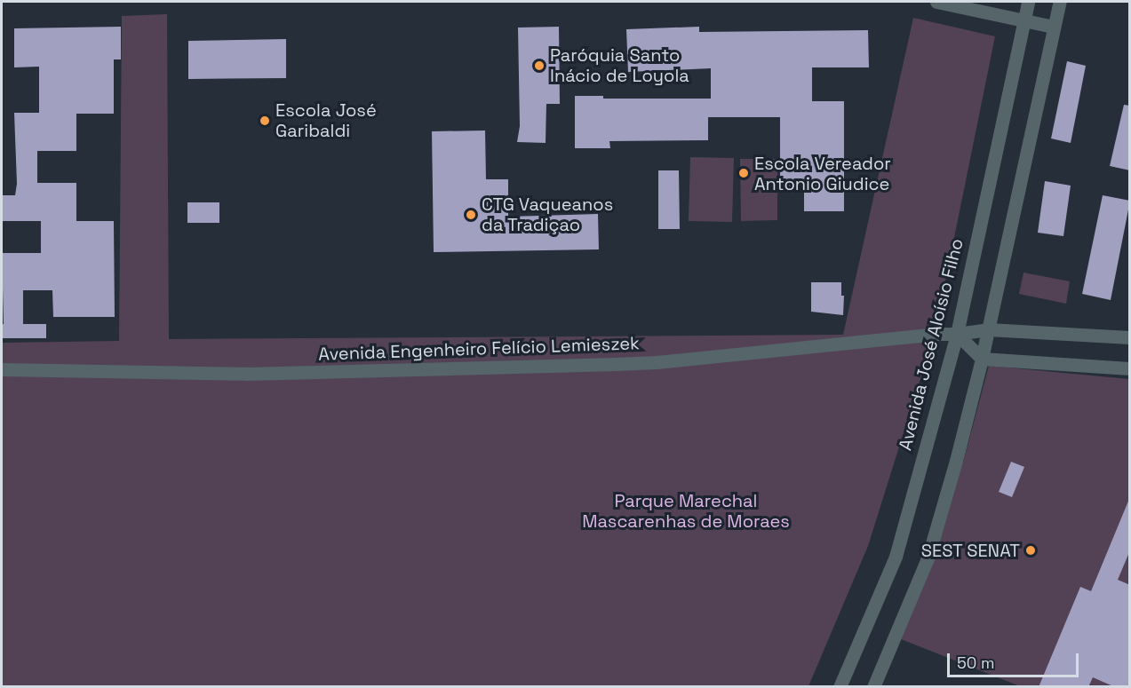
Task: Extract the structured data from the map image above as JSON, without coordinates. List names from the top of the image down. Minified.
{"streets":{"street":["Avenida José Aloísio Filho","Avenida Engenheiro Felício Lemieszek"]},"crossings":[["Avenida José Aloísio Filho","Avenida Engenheiro Felício Lemieszek"]],"parks":["Parque Marechal Mascarenhas de Moraes"],"places":["Paróquia Santo Inácio de Loyola","Escola José Garibaldi","Escola Vereador Antonio Giudice","CTG Vaqueanos da Tradiçao","SEST SENAT"],"scale_bar":"50 m"}
